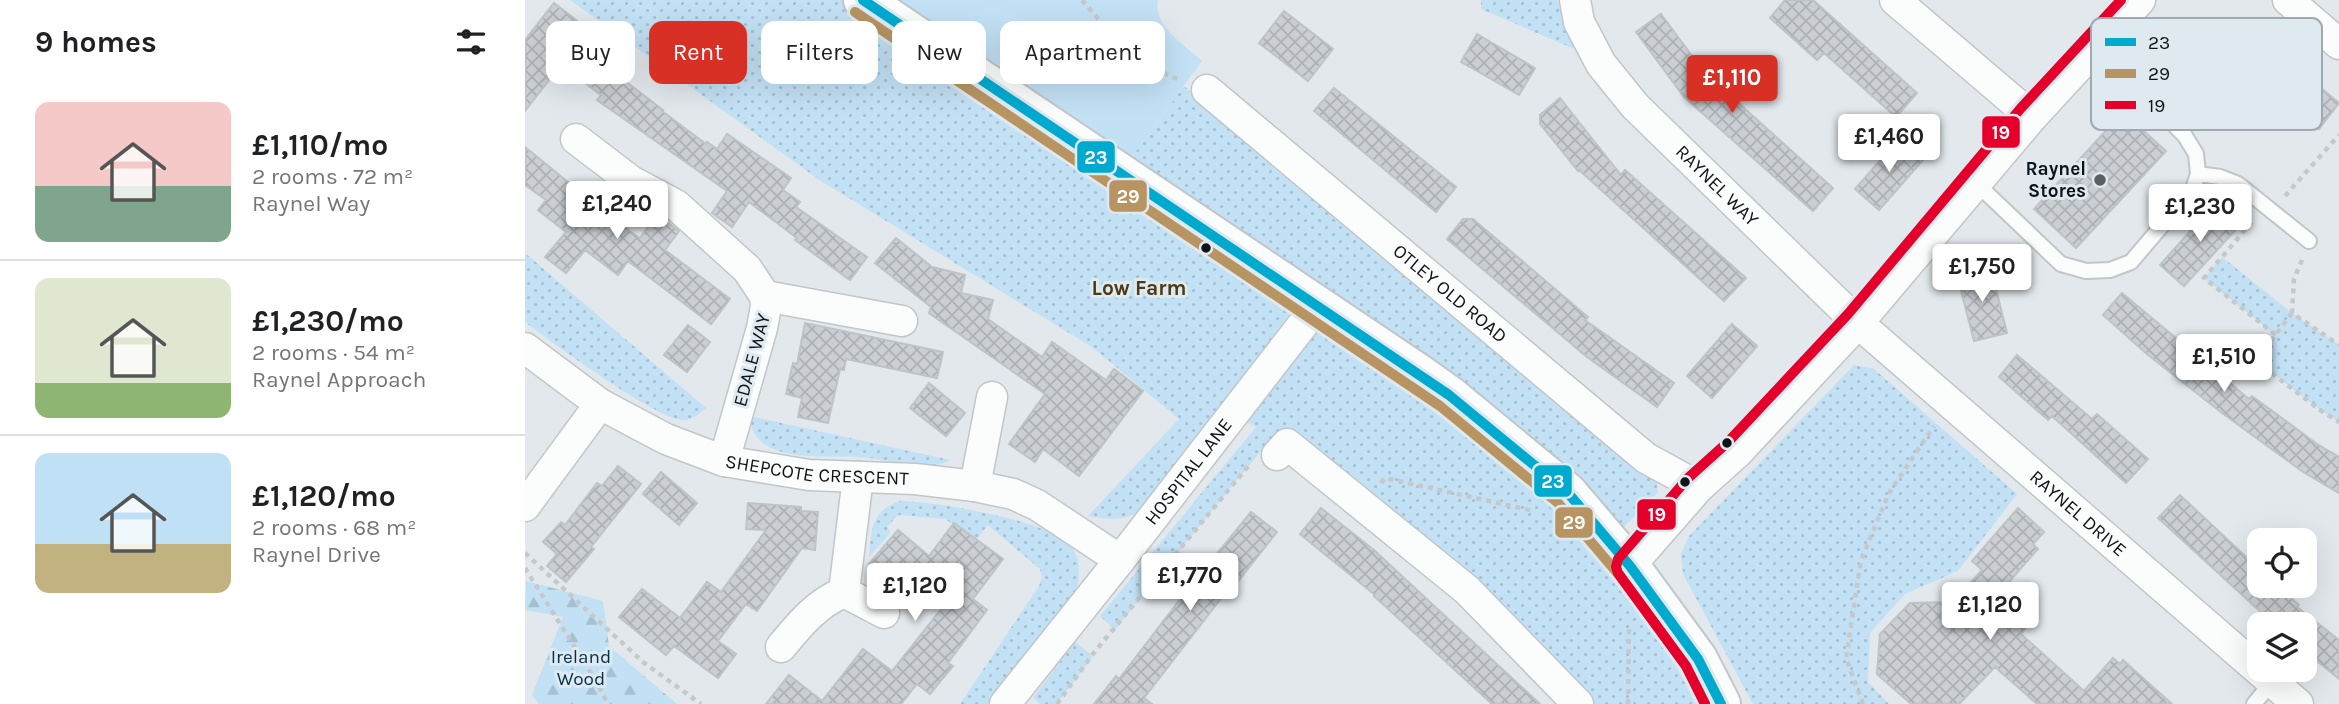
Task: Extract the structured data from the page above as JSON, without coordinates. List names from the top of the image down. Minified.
{"streets":{"street":["RAYNEL WAY","OTLEY OLD ROAD","EDALE WAY","SHEPCOTE CRESCENT","HOSPITAL LANE","RAYNEL DRIVE"]},"crossings":[["RAYNEL WAY","RAYNEL DRIVE"],["EDALE WAY","SHEPCOTE CRESCENT"],["SHEPCOTE CRESCENT","HOSPITAL LANE"]],"districts":["Low Farm"],"parks":["Ireland Wood"],"places":["Raynel Stores"],"lines":["transit line 23","transit line 19","transit line 29"],"legend":["23","29","19"],"page":{"heading":"9 homes","chip":["Buy","Rent","Filters","New","Apartment"],"price":["£1,110","£1,460","£1,240","£1,230","£1,750","£1,510","£1,770","£1,120","£1,120"],"list":[{"name":"£1,110/mo","note":"2 rooms · 72 m² · Raynel Way"},{"name":"£1,230/mo","note":"2 rooms · 54 m² · Raynel Approach"},{"name":"£1,120/mo","note":"2 rooms · 68 m² · Raynel Drive"}]}}
